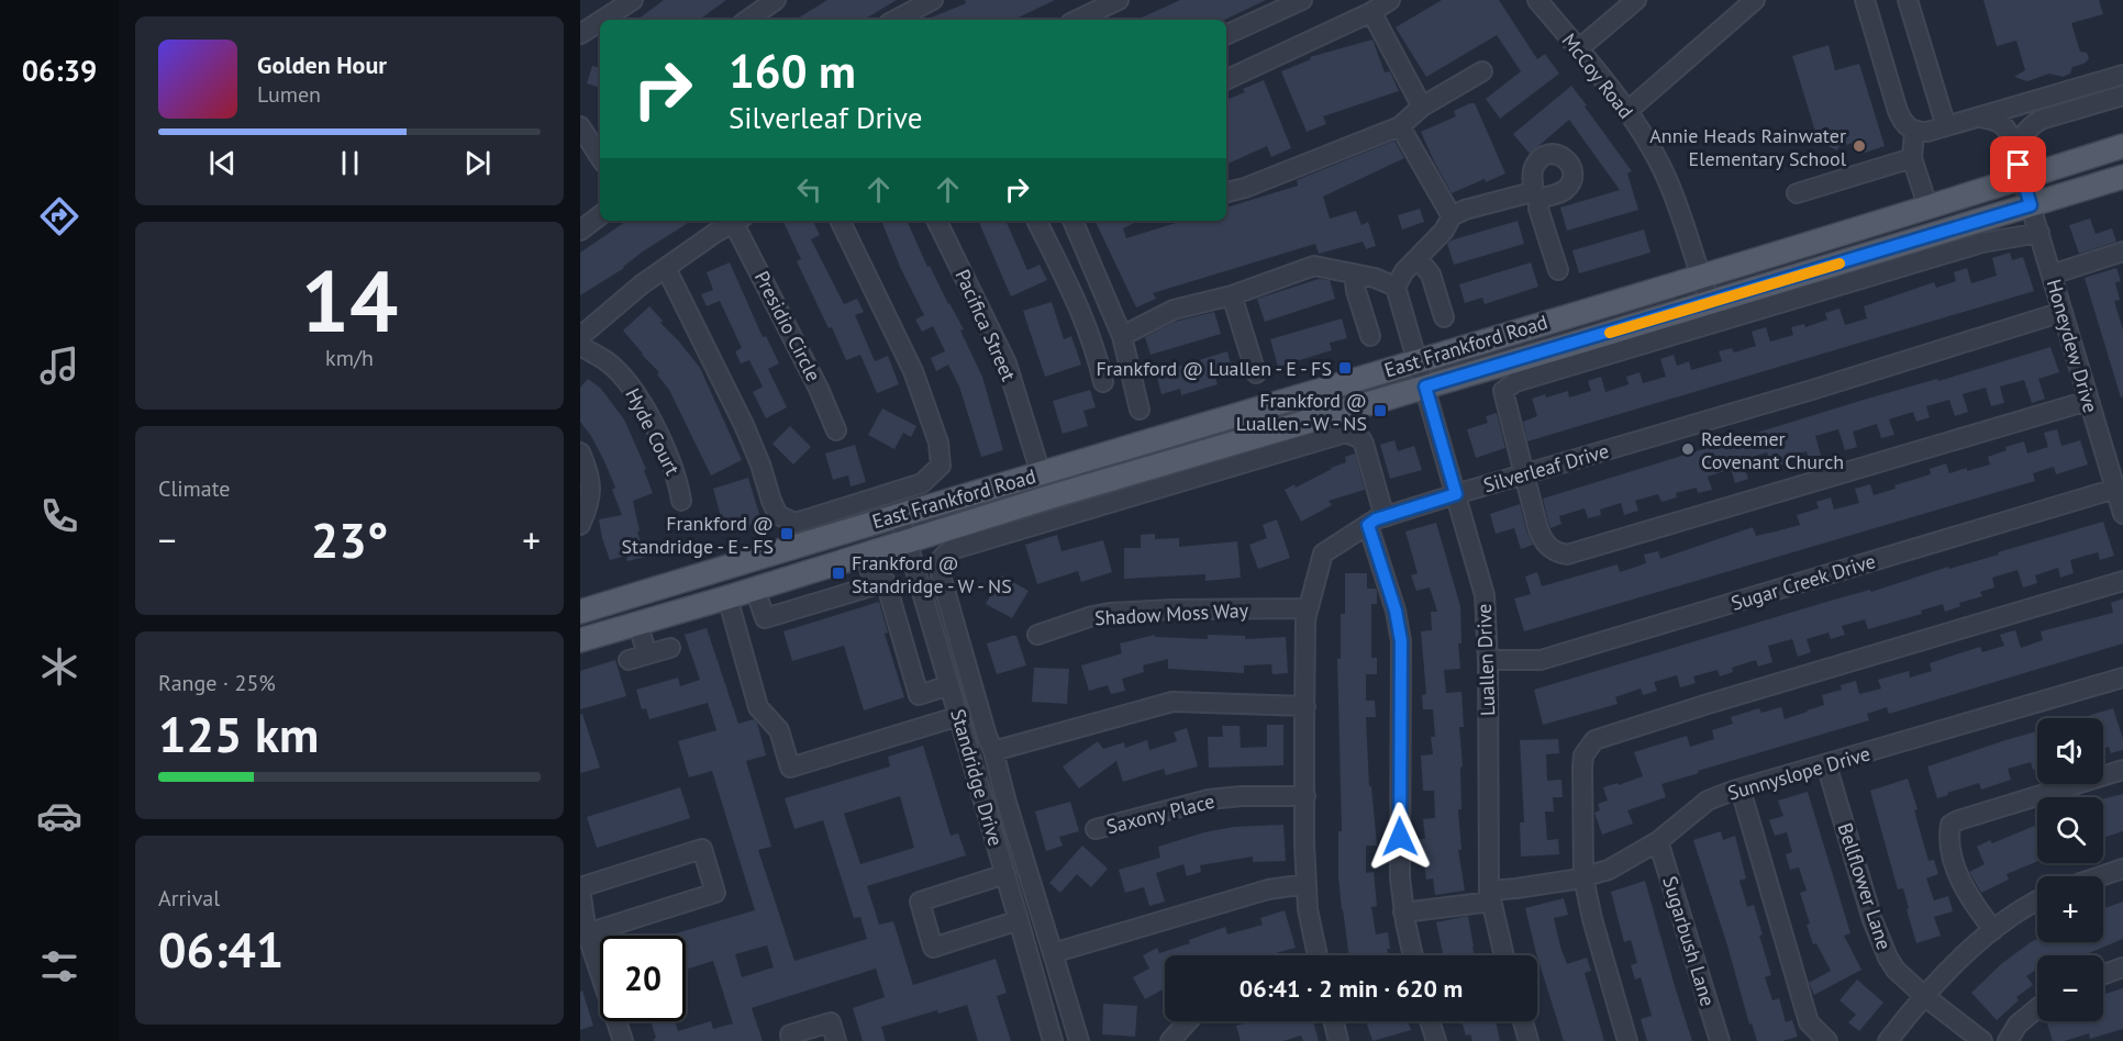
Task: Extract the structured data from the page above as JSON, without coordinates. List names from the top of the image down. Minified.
{"streets":{"main road":["East Frankford Road"],"street":["McCoy Road","Pacifica Street","Presidio Circle","Honeydew Drive","Hyde Court","Silverleaf Drive","Sugar Creek Drive","Shadow Moss Way","Luallen Drive","Sunnyslope Drive","Standridge Drive","Saxony Place","Bellflower Lane","Sugarbush Lane"]},"crossings":[["McCoy Road","East Frankford Road"],["Pacifica Street","East Frankford Road"],["East Frankford Road","Honeydew Drive"],["East Frankford Road","Luallen Drive"],["East Frankford Road","Standridge Drive"],["Honeydew Drive","Silverleaf Drive"],["Honeydew Drive","Sugar Creek Drive"],["Silverleaf Drive","Shadow Moss Way"],["Silverleaf Drive","Luallen Drive"],["Silverleaf Drive","Saxony Place"],["Sugar Creek Drive","Luallen Drive"],["Luallen Drive","Sunnyslope Drive"],["Sunnyslope Drive","Bellflower Lane"],["Sunnyslope Drive","Sugarbush Lane"]],"places":{"other":["Annie Heads Rainwater Elementary School","Redeemer Covenant Church"],"transit":["Frankford @ Luallen - E - FS","Frankford @ Luallen - W - NS","Frankford @ Standridge - E - FS","Frankford @ Standridge - W - NS"]},"page":{"tabs":"06:39","turn":["160 m","Silverleaf Drive"],"song":["Golden Hour","Lumen"],"tile":[["14","km/h"],"Climate",["Range · 25%","125 km"],["Arrival","06:41"]],"heat":["−","23°","+"],"map_buttons":["+","−"],"limit":"20","trip":"06:41 · 2 min · 620 m"}}
